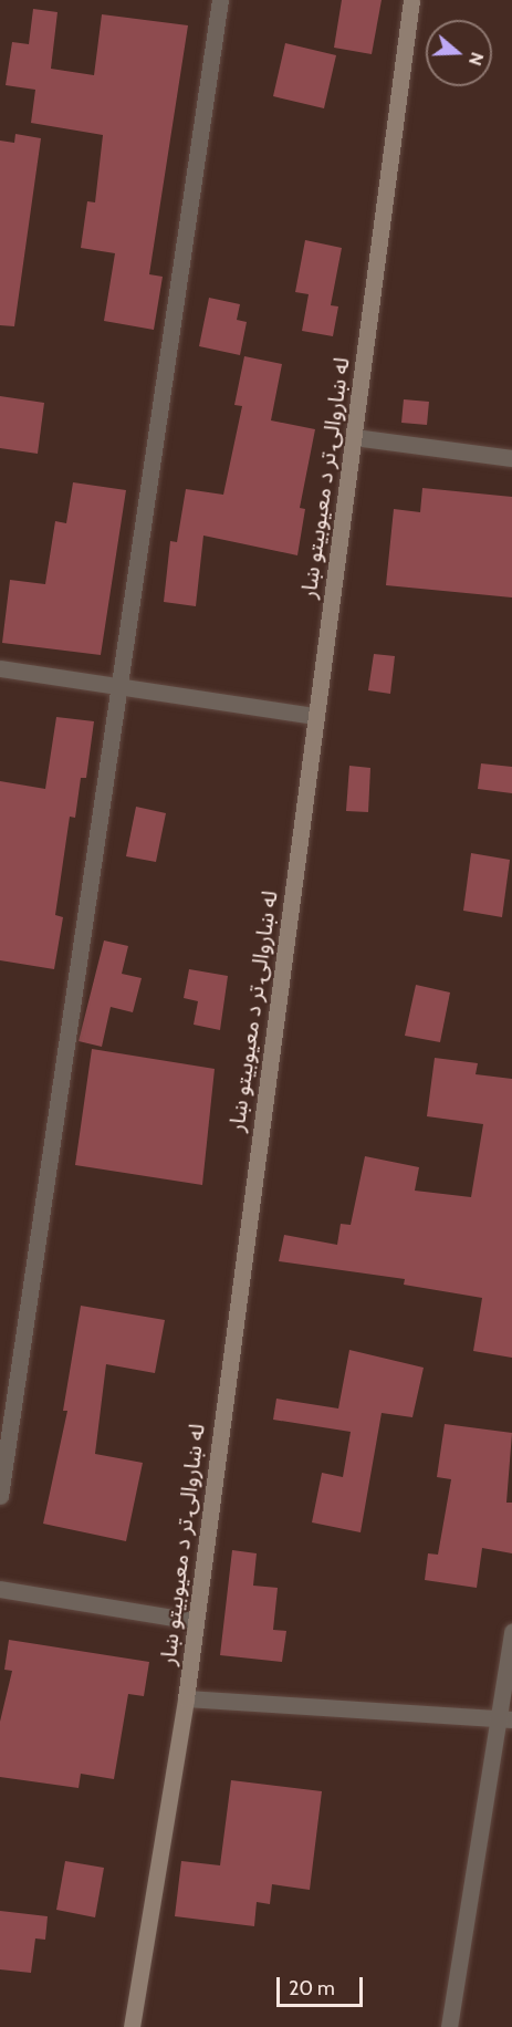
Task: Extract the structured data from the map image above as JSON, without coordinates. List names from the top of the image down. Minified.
{"streets":{"street":["له ښاروالۍ تر د معیوبیتو ښار"]},"scale_bar":"20 m","north":"right"}
